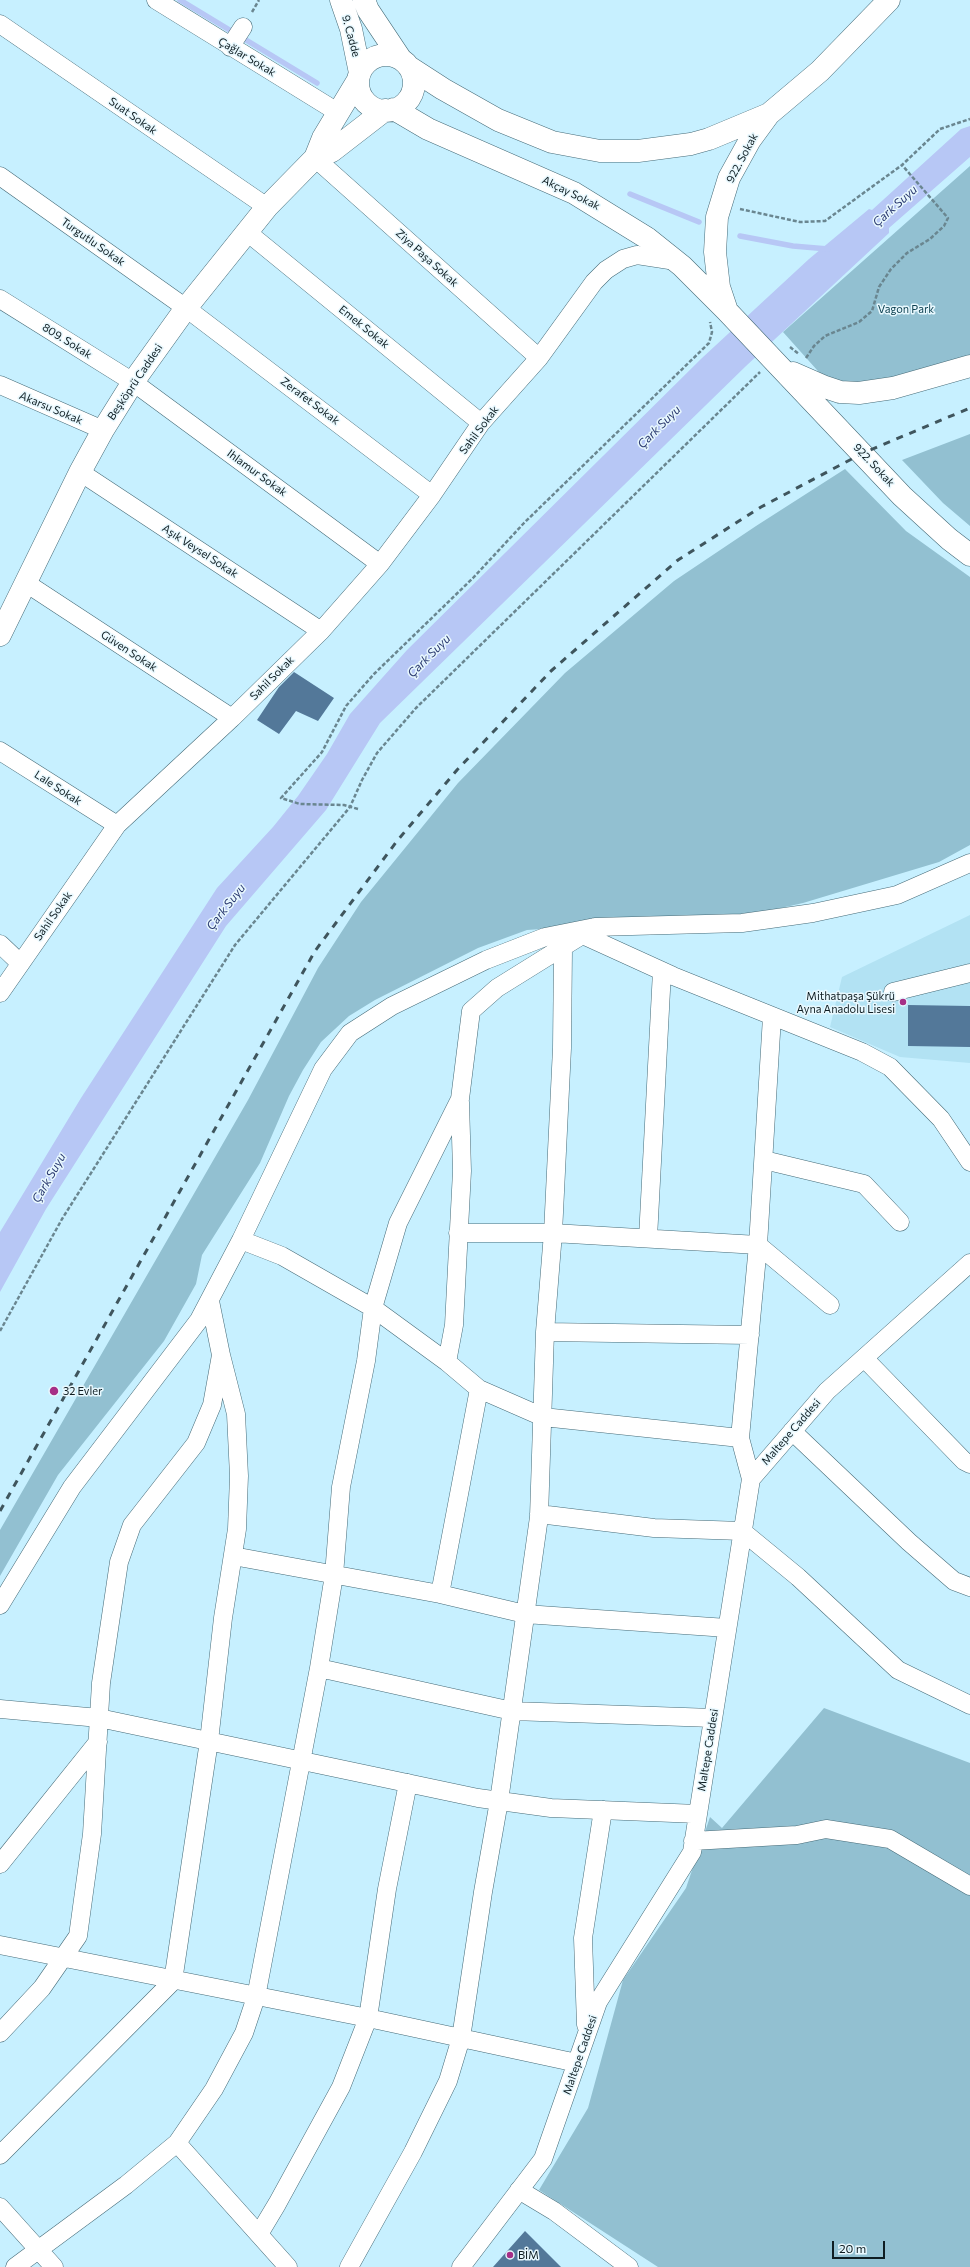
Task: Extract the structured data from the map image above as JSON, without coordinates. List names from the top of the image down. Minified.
{"streets":{"main road":["9. Cadde","922. Sokak","Akçay Sokak","Beşköprü Caddesi"],"street":["Çağlar Sokak","Suat Sokak","Turgutlu Sokak","Ziya Paşa Sokak","Emek Sokak","809. Sokak","Zerafet Sokak","Akarsu Sokak","Sahil Sokak","Ihlamur Sokak","Aşık Veysel Sokak","Güven Sokak","Lale Sokak","Maltepe Caddesi"]},"crossings":[["9. Cadde","Akçay Sokak"],["Suat Sokak","Beşköprü Caddesi"],["922. Sokak","Akçay Sokak"],["Akçay Sokak","Sahil Sokak"],["Turgutlu Sokak","Beşköprü Caddesi"],["Turgutlu Sokak","Zerafet Sokak"],["Ziya Paşa Sokak","Beşköprü Caddesi"],["Ziya Paşa Sokak","Sahil Sokak"],["Emek Sokak","Beşköprü Caddesi"],["Emek Sokak","Sahil Sokak"],["809. Sokak","Beşköprü Caddesi"],["809. Sokak","Ihlamur Sokak"],["Beşköprü Caddesi","Zerafet Sokak"],["Beşköprü Caddesi","Akarsu Sokak"],["Beşköprü Caddesi","Ihlamur Sokak"],["Beşköprü Caddesi","Aşık Veysel Sokak"],["Beşköprü Caddesi","Güven Sokak"],["Zerafet Sokak","Sahil Sokak"],["Sahil Sokak","Ihlamur Sokak"],["Sahil Sokak","Aşık Veysel Sokak"],["Sahil Sokak","Güven Sokak"],["Sahil Sokak","Lale Sokak"]],"water":["Çark Suyu"],"parks":["Vagon Park"],"places":["Mithatpaşa Şükrü Ayna Anadolu Lisesi","32 Evler","BİM"],"scale_bar":"20 m"}
